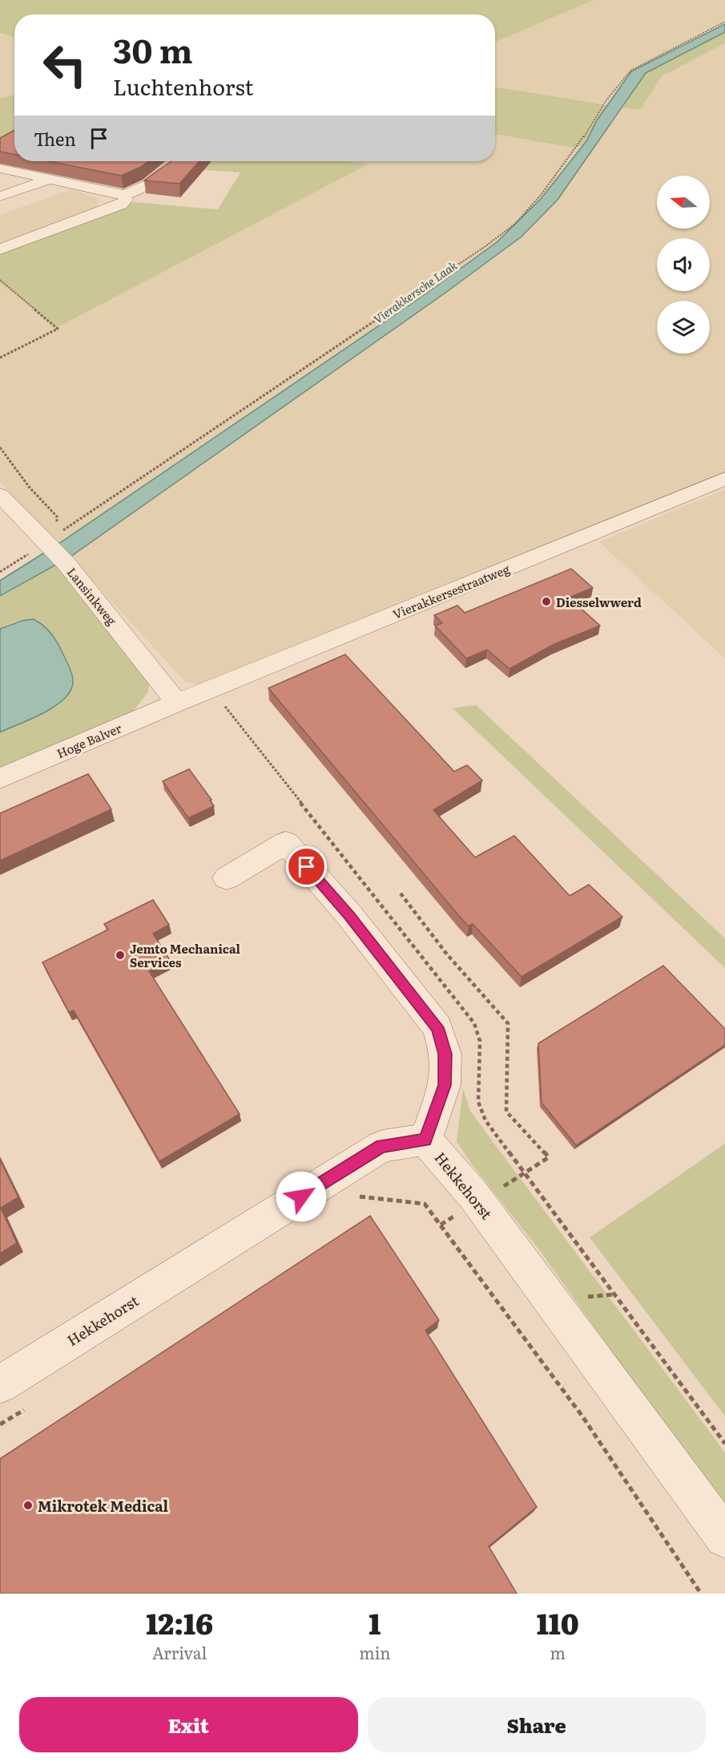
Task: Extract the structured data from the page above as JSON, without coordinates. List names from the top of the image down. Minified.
{"streets":{"street":["Vierakkersestraatweg","Lansinkweg","Hoge Balver","Hekkehorst"]},"crossings":[["Vierakkersestraatweg","Lansinkweg"],["Vierakkersestraatweg","Hoge Balver"],["Lansinkweg","Hoge Balver"]],"water":["Vierakkersche Laak"],"places":["Diesselwwerd","Jemto Mechanical Services","Mikrotek Medical"],"north":"left","page":{"turn":["30 m","Luchtenhorst"],"then":"Then","eta":["12:16","Arrival","1","min","110","m"],"buttons":["Exit","Share"]}}
